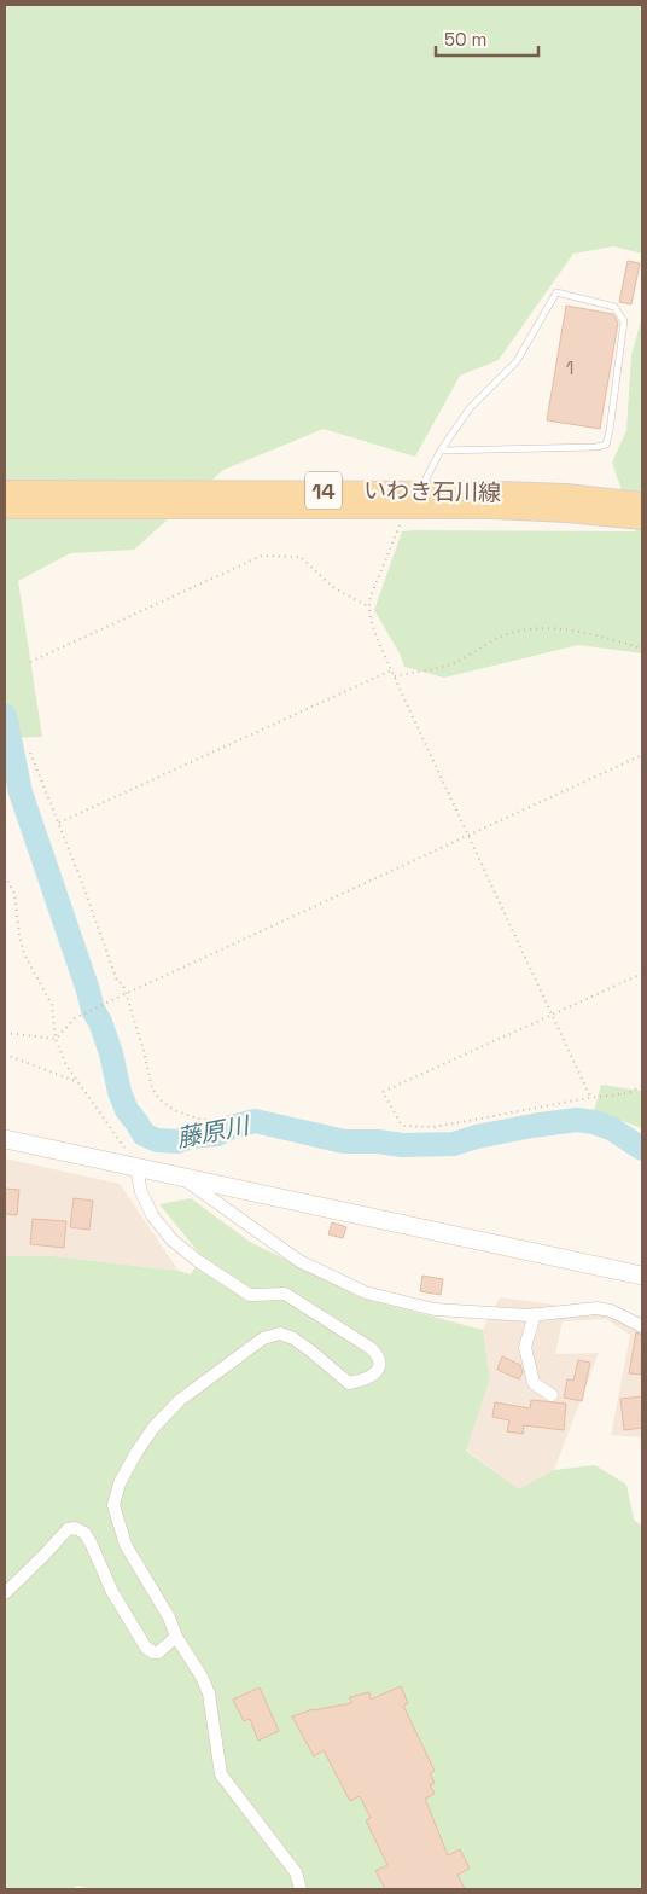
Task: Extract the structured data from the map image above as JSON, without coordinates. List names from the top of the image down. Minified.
{"streets":{"main road":["14","いわき石川線"]},"water":["藤原川"],"house_numbers":["1"],"scale_bar":"50 m"}
